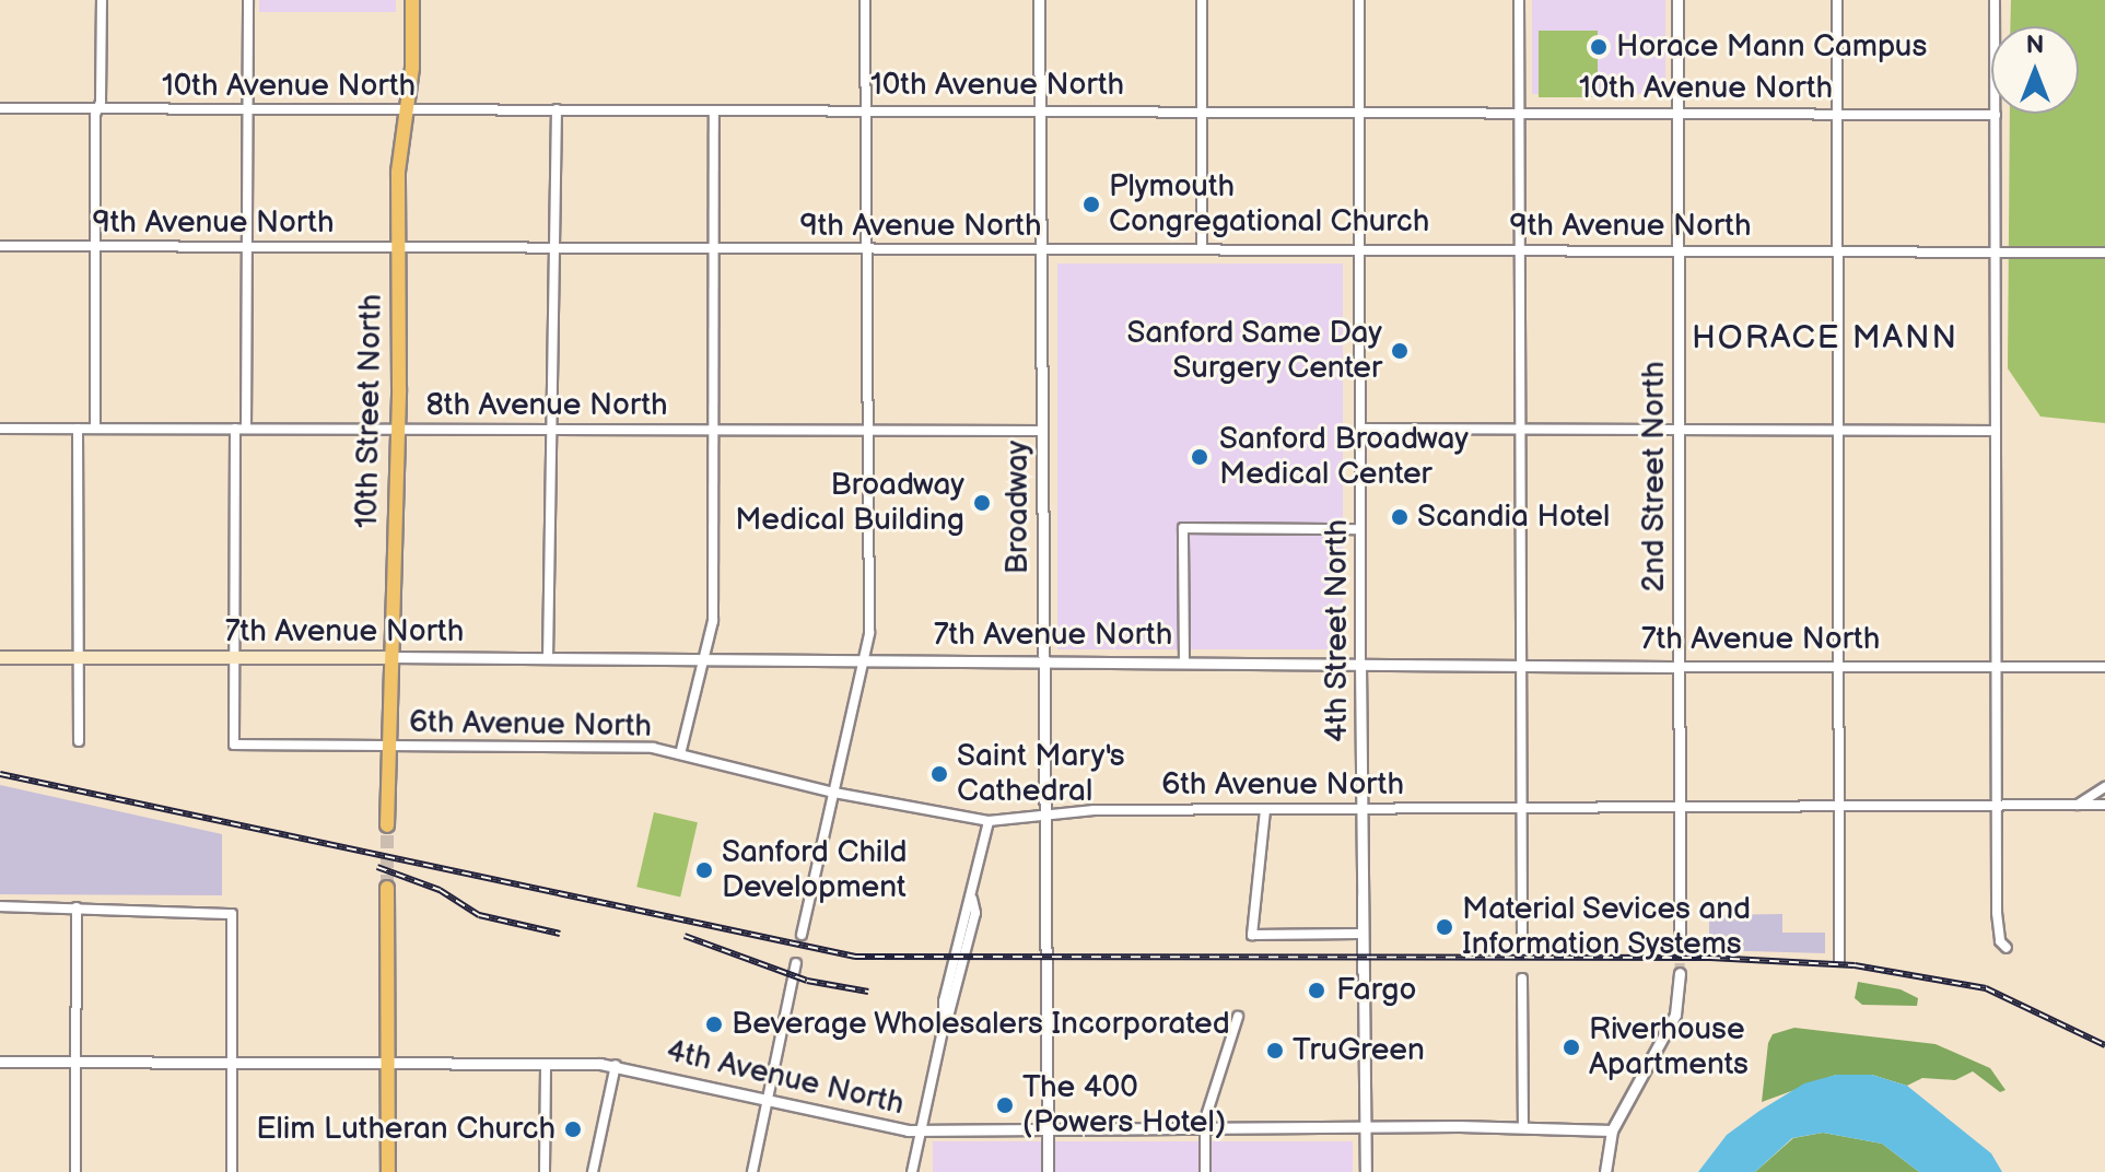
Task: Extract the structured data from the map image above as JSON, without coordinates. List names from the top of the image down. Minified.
{"streets":{"main road":["10th Street North","7th Avenue North"],"street":["10th Avenue North","9th Avenue North","8th Avenue North","2nd Street North","Broadway","4th Street North","6th Avenue North","4th Avenue North"]},"crossings":[["10th Avenue North","10th Street North"],["10th Avenue North","2nd Street North"],["10th Avenue North","Broadway"],["10th Avenue North","4th Street North"],["9th Avenue North","10th Street North"],["9th Avenue North","2nd Street North"],["9th Avenue North","Broadway"],["9th Avenue North","4th Street North"],["8th Avenue North","10th Street North"],["8th Avenue North","Broadway"],["10th Street North","7th Avenue North"],["10th Street North","6th Avenue North"],["2nd Street North","7th Avenue North"],["2nd Street North","6th Avenue North"],["Broadway","7th Avenue North"],["Broadway","6th Avenue North"],["Broadway","4th Avenue North"],["4th Street North","7th Avenue North"],["4th Street North","6th Avenue North"],["4th Street North","4th Avenue North"],["7th Avenue North","6th Avenue North"]],"districts":["HORACE MANN"],"places":["Horace Mann Campus","Plymouth Congregational Church","Sanford Same Day Surgery Center","Sanford Broadway Medical Center","Broadway Medical Building","Scandia Hotel","Saint Mary's Cathedral","Sanford Child Development","Material Sevices and Information Systems","Fargo","Beverage Wholesalers Incorporated","Riverhouse Apartments","TruGreen","The 400 (Powers Hotel)","Elim Lutheran Church"],"north":"top"}
